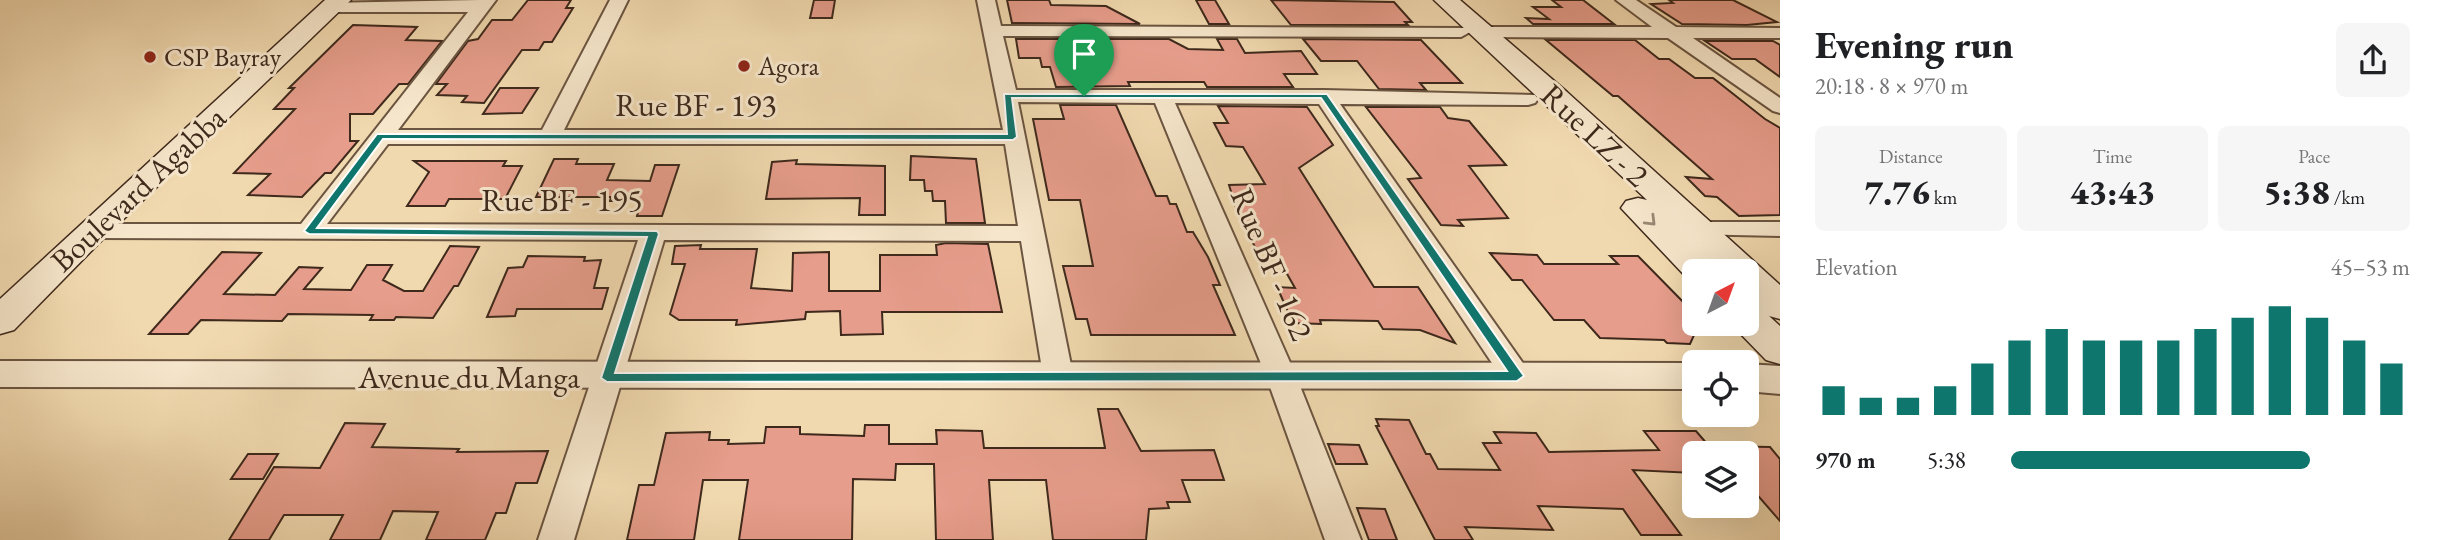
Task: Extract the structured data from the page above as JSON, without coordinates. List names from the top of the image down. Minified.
{"streets":{"main road":["Rue LZ - 2","Boulevard Agabba"],"street":["Rue BF - 193","Rue BF - 195","Rue BF - 162","Avenue du Manga"]},"crossings":[["Boulevard Agabba","Rue BF - 195"],["Rue BF - 162","Avenue du Manga"]],"places":["CSP Bayray","Agora"],"north":"top right","page":{"heading":["Evening run","20:18 · 8 × 970 m"],"stats":[["Distance","7.76 km"],["Time","43:43"],["Pace","5:38 /km"]],"chart":["Elevation","45–53 m"],"list":[{"name":"970 m","note":"5:38"}]}}
